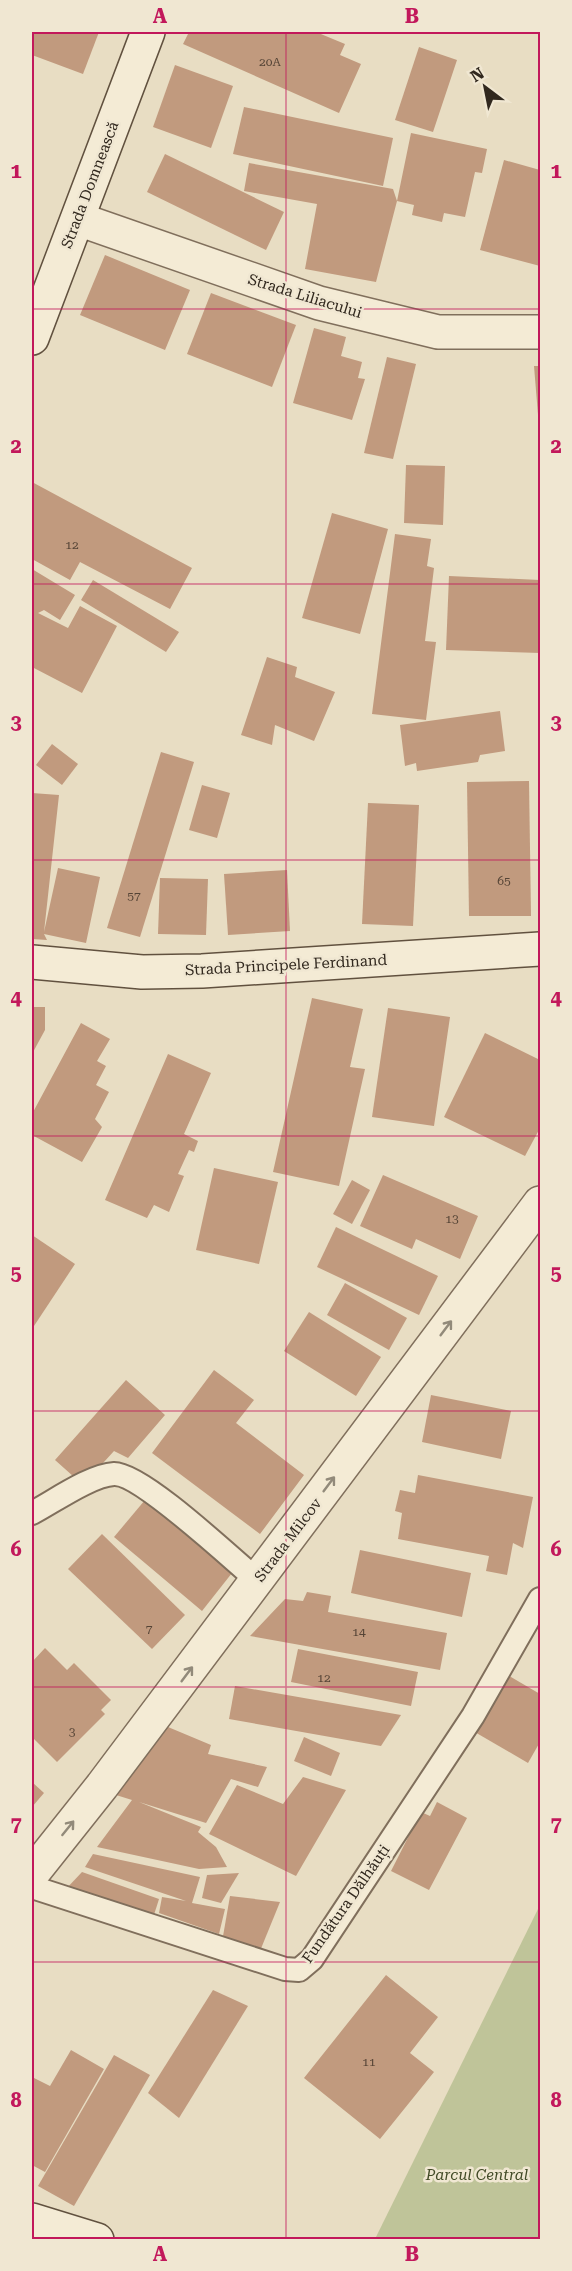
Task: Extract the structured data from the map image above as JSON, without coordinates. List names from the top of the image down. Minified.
{"streets":{"street":["Strada Domnească","Strada Liliacului","Strada Principele Ferdinand","Strada Milcov"],"lane":["Fundătura Dălhăuți"]},"crossings":[["Strada Domnească","Strada Liliacului"]],"one_way":["Strada Milcov"],"parks":["Parcul Central"],"house_numbers":["20A","12","65","57","13","7","14","12","3","11"],"north":"top left","grid":{"columns":["A","B"],"rows":["1","2","3","4","5","6","7","8"]}}
